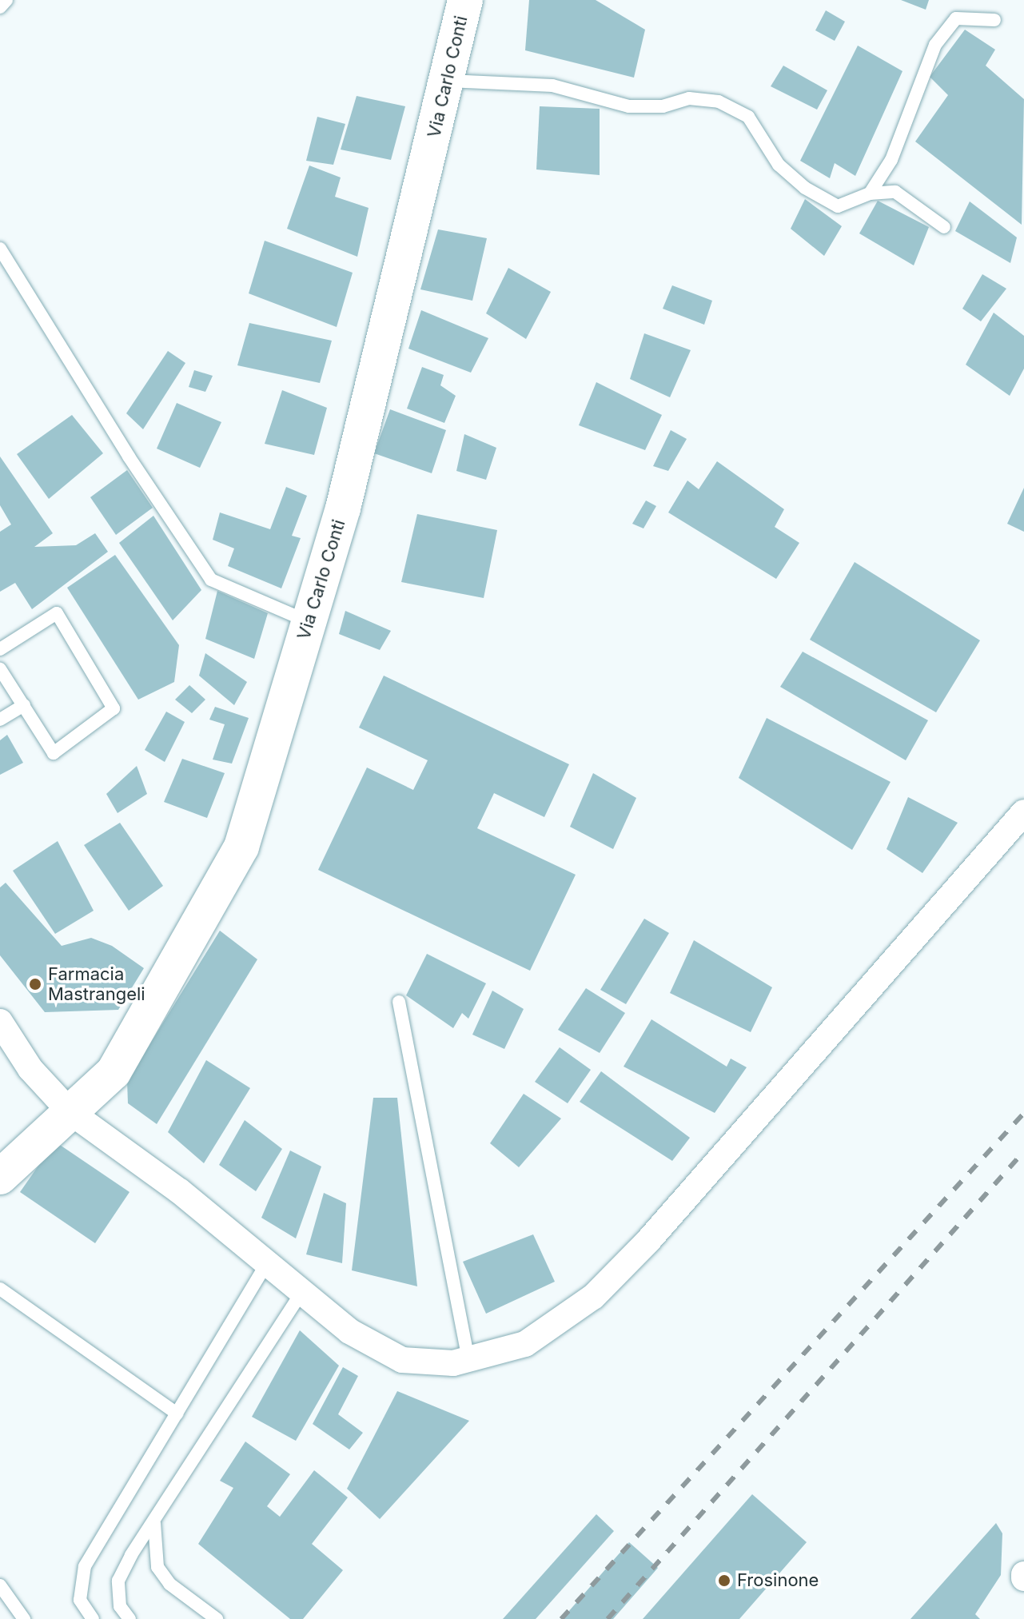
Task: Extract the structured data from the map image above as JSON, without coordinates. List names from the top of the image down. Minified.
{"streets":{"street":["Via Carlo Conti"]},"places":["Farmacia Mastrangeli","Frosinone"]}
